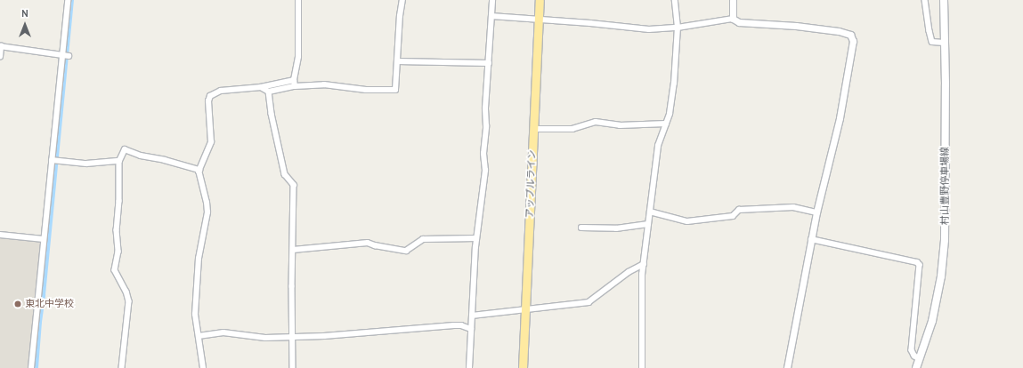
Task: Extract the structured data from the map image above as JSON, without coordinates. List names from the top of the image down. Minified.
{"streets":{"highway":["アップルライン"],"main road":["村山豊野停車場線"]},"places":["東北中学校"],"north":"top"}
